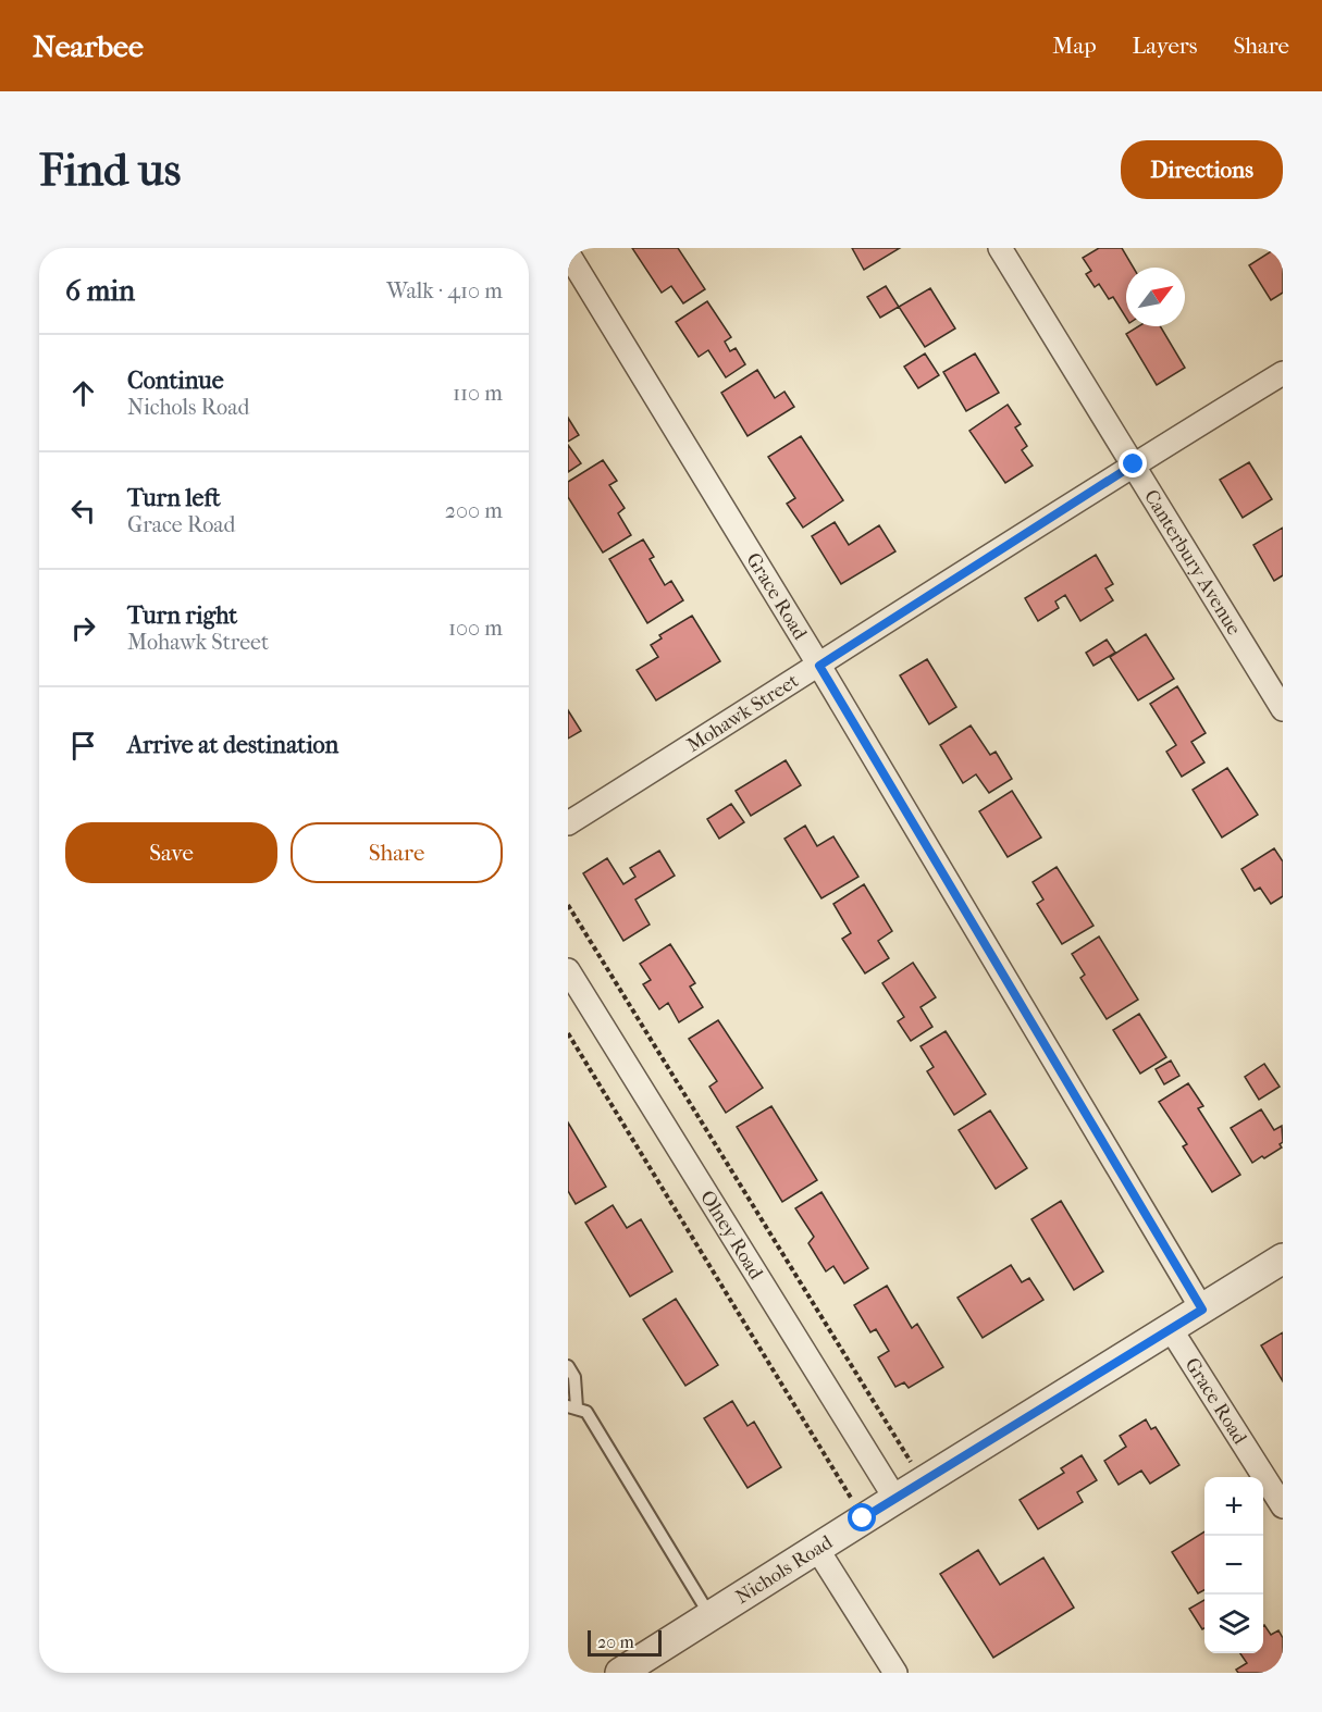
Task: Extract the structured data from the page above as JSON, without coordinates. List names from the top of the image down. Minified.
{"streets":{"street":["Canterbury Avenue","Grace Road","Mohawk Street","Olney Road","Nichols Road"]},"crossings":[["Canterbury Avenue","Mohawk Street"],["Grace Road","Mohawk Street"],["Grace Road","Nichols Road"],["Olney Road","Nichols Road"]],"scale_bar":"20 m","north":"top right","page":{"header":"Nearbee","nav":["Map","Layers","Share"],"buttons":["Directions",["Save","Share"]],"title":"Find us","heading":["6 min","Walk · 410 m"],"list":[["Continue","Nichols Road","110 m"],["Turn left","Grace Road","200 m"],["Turn right","Mohawk Street","100 m"],"Arrive at destination"],"map_buttons":["+","−"],"scale":"20 m"}}
